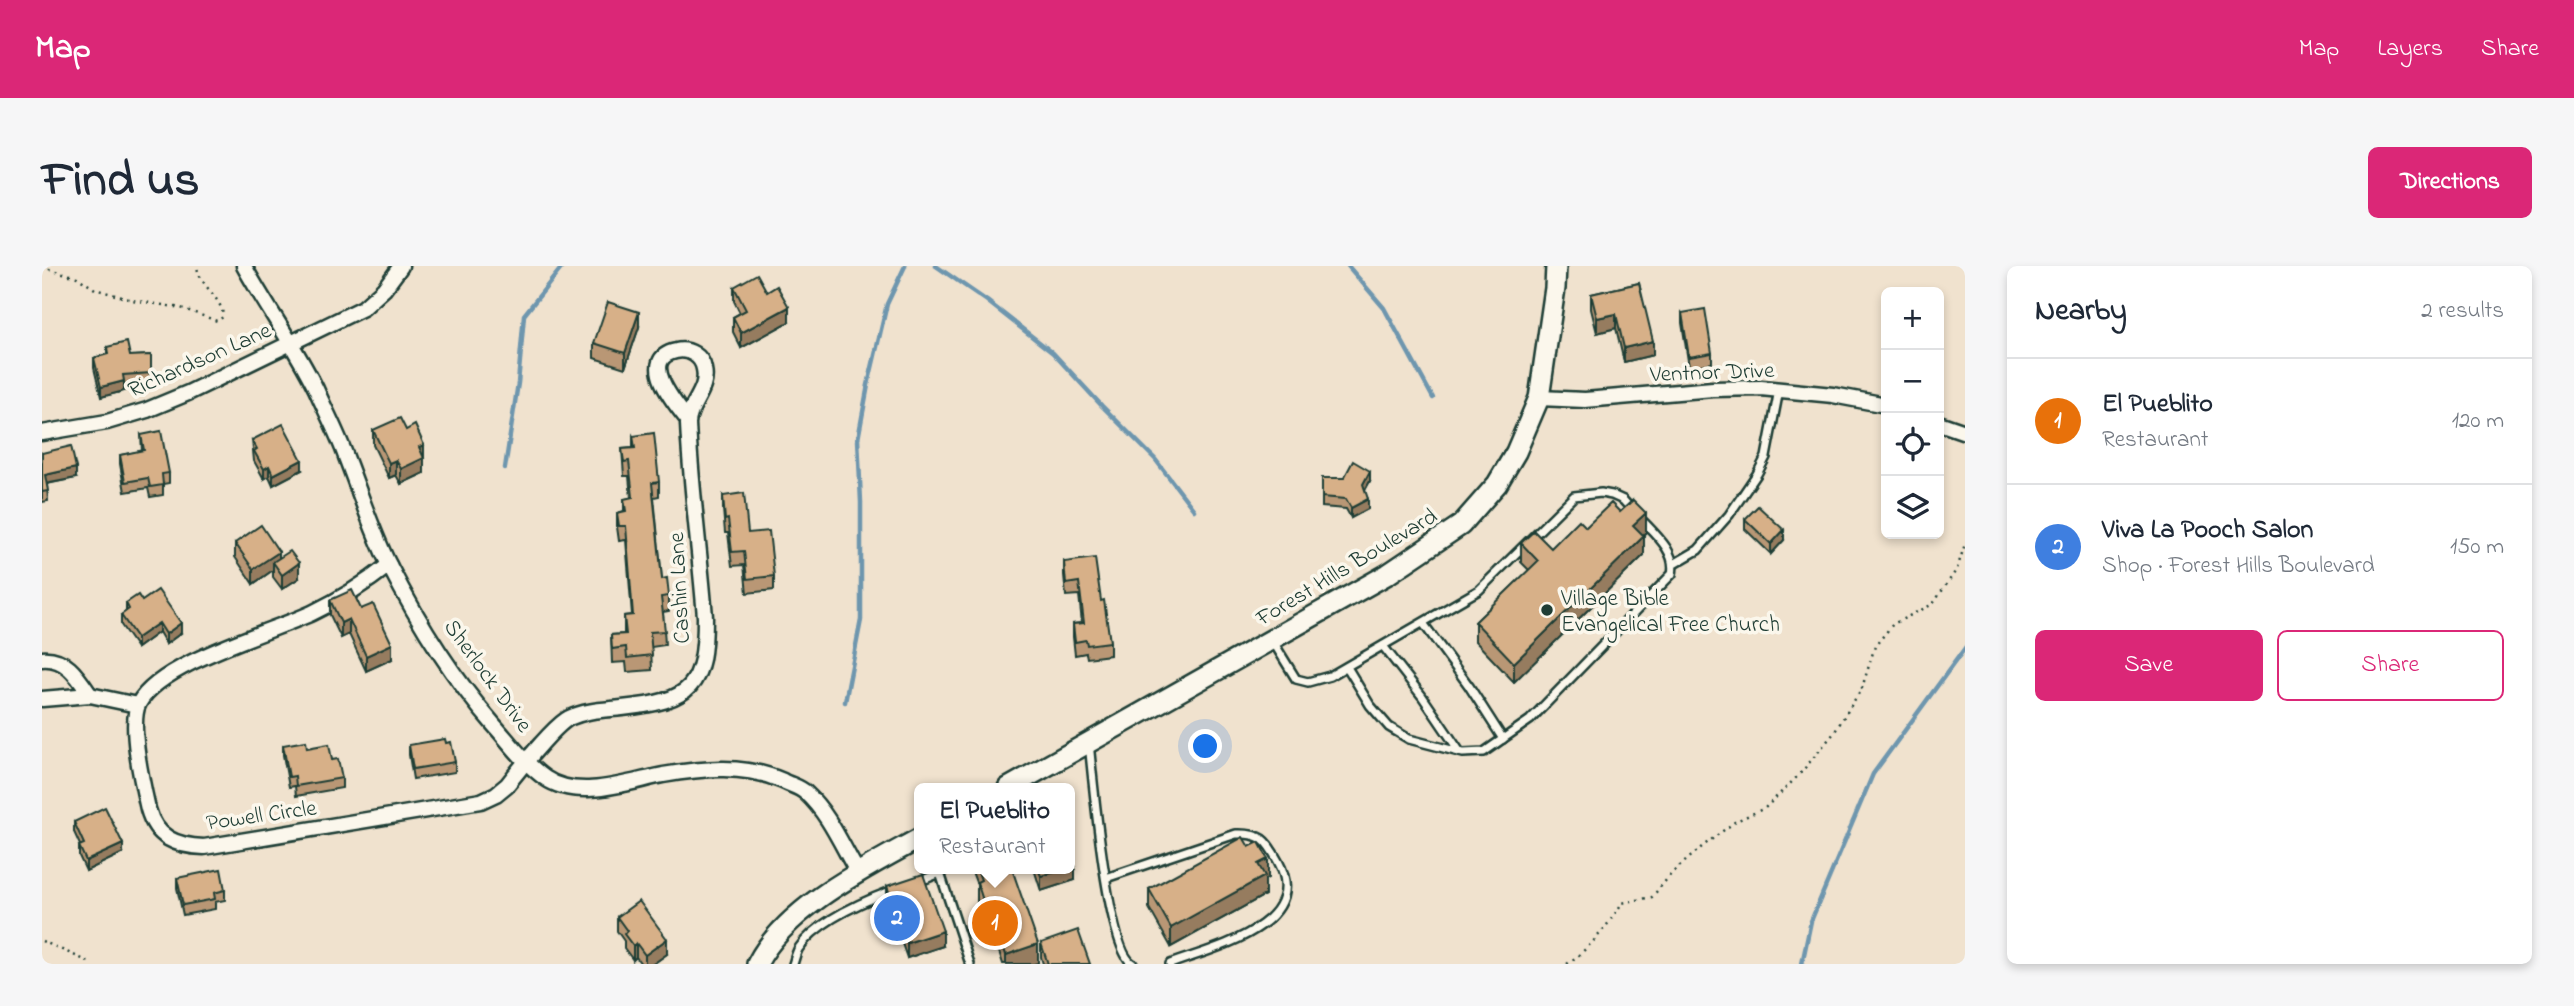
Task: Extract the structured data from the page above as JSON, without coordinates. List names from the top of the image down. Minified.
{"streets":{"main road":["Forest Hills Boulevard"],"street":["Richardson Lane","Ventnor Drive","Cashin Lane","Sherlock Drive","Powell Circle"]},"crossings":[["Richardson Lane","Sherlock Drive"],["Ventnor Drive","Forest Hills Boulevard"],["Cashin Lane","Sherlock Drive"],["Cashin Lane","Powell Circle"],["Sherlock Drive","Powell Circle"]],"places":["Village Bible Evangelical Free Church"],"page":{"header":"Map","nav":["Map","Layers","Share"],"title":"Find us","buttons":["Directions",["Save","Share"]],"heading":["Nearby","2 results"],"map_buttons":["+","−"],"list":[{"mark":"1","name":"El Pueblito","note":"Restaurant","value":"120 m"},{"mark":"2","name":"Viva La Pooch Salon","note":"Shop · Forest Hills Boulevard","value":"150 m"}],"popup":["El Pueblito","Restaurant"],"pins":["2","1"]}}
